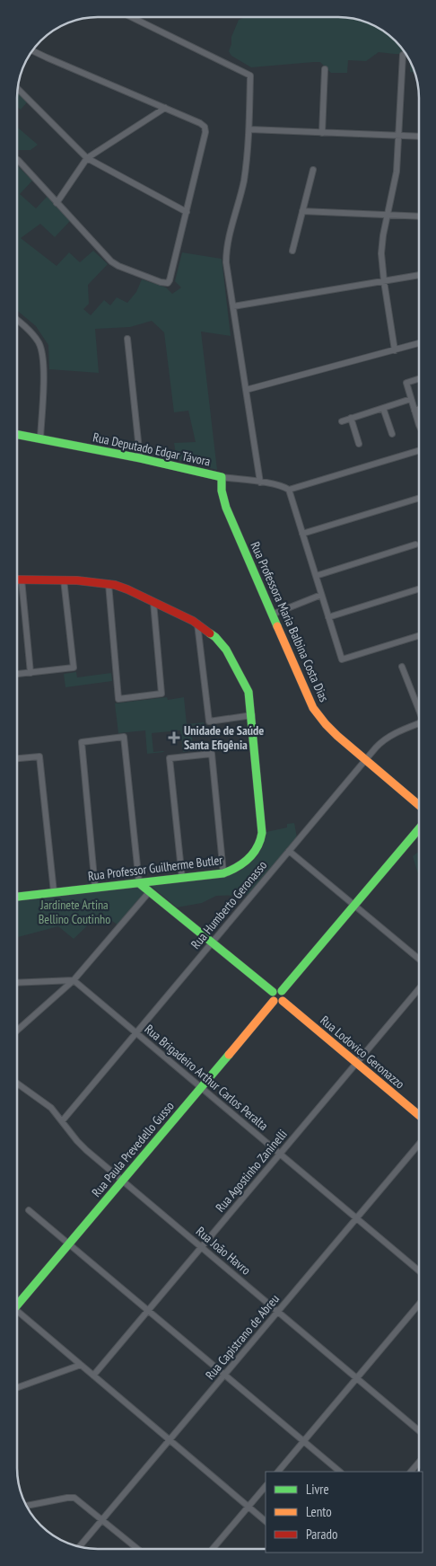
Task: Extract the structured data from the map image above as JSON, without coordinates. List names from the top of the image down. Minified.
{"streets":{"street":["Rua Deputado Edgar Távora","Rua Professora Maria Balbina Costa Dias","Rua Professor Guilherme Butler","Rua Humberto Geronasso","Rua Lodovico Geronazzo","Rua Brigadeiro Arthur Carlos Peralta","Rua Paula Prevedello Gusso","Rua Agostinho Zaninelli","Rua João Havro","Rua Capistrano de Abreu"]},"crossings":[["Rua Deputado Edgar Távora","Rua Professora Maria Balbina Costa Dias"],["Rua Professora Maria Balbina Costa Dias","Rua Humberto Geronasso"],["Rua Humberto Geronasso","Rua Brigadeiro Arthur Carlos Peralta"],["Rua Humberto Geronasso","Rua João Havro"],["Rua Lodovico Geronazzo","Rua Paula Prevedello Gusso"],["Rua Lodovico Geronazzo","Rua Agostinho Zaninelli"],["Rua Brigadeiro Arthur Carlos Peralta","Rua Paula Prevedello Gusso"],["Rua Brigadeiro Arthur Carlos Peralta","Rua Agostinho Zaninelli"],["Rua Brigadeiro Arthur Carlos Peralta","Rua Capistrano de Abreu"],["Rua Paula Prevedello Gusso","Rua João Havro"],["Rua Agostinho Zaninelli","Rua João Havro"],["Rua João Havro","Rua Capistrano de Abreu"]],"parks":["Jardinete Artina Bellino Coutinho"],"places":{"health":["Unidade de Saúde Santa Efigênia"]},"legend":["Livre","Lento","Parado"]}
